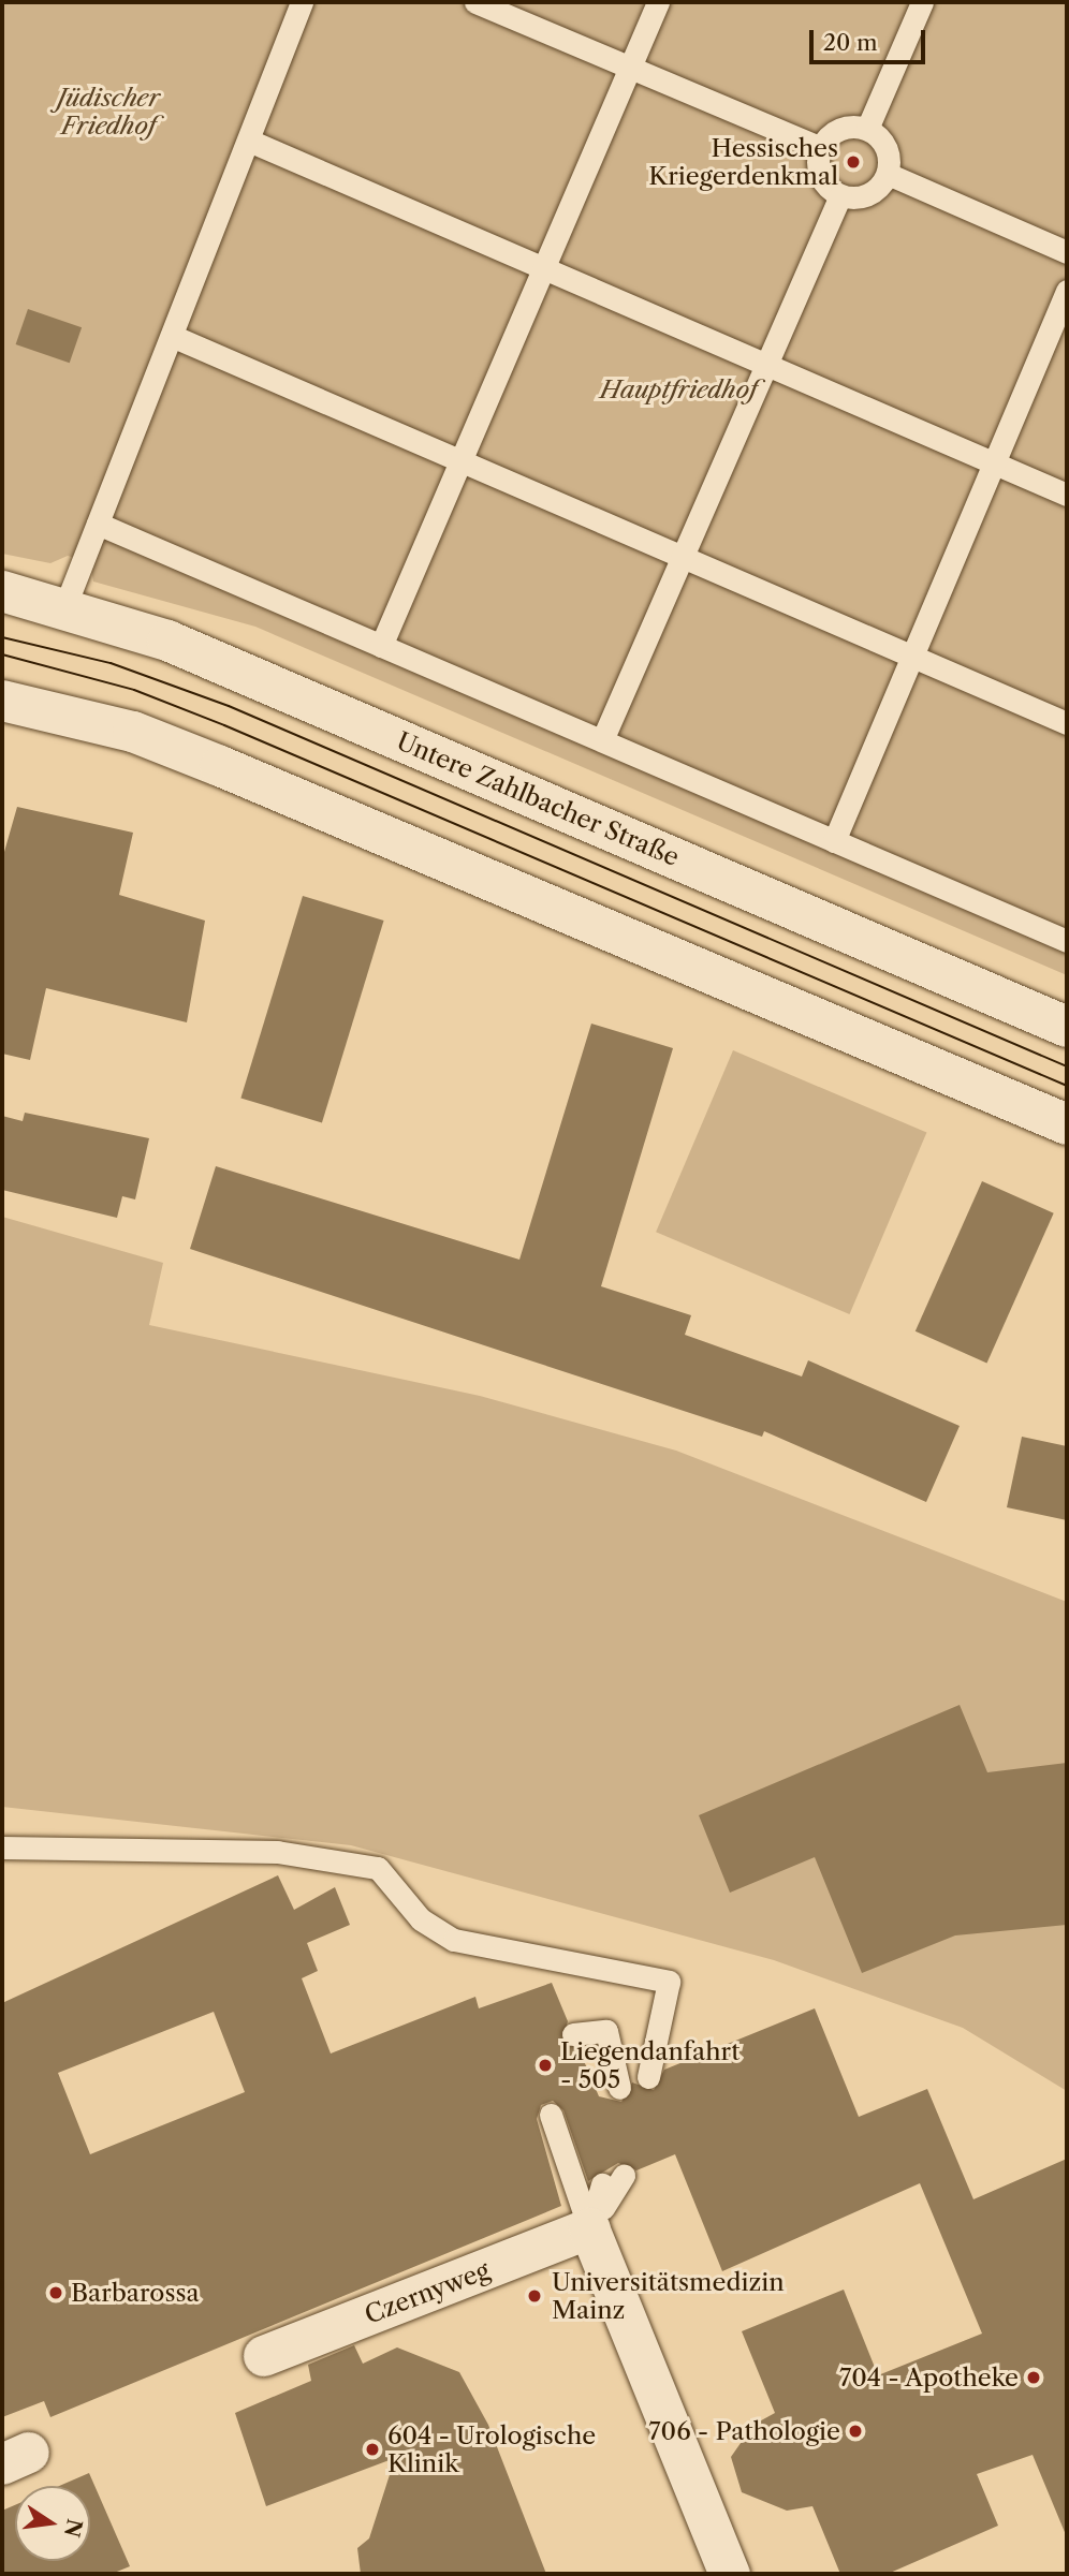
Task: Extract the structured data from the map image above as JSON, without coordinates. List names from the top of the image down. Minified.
{"streets":{"street":["Untere Zahlbacher Straße","Czernyweg"]},"parks":["Jüdischer Friedhof","Hauptfriedhof"],"places":["Hessisches Kriegerdenkmal","Liegendanfahrt - 505","Barbarossa","Universitätsmedizin Mainz","704 - Apotheke","706 - Pathologie","604 - Urologische Klinik"],"scale_bar":"20 m","north":"right"}
